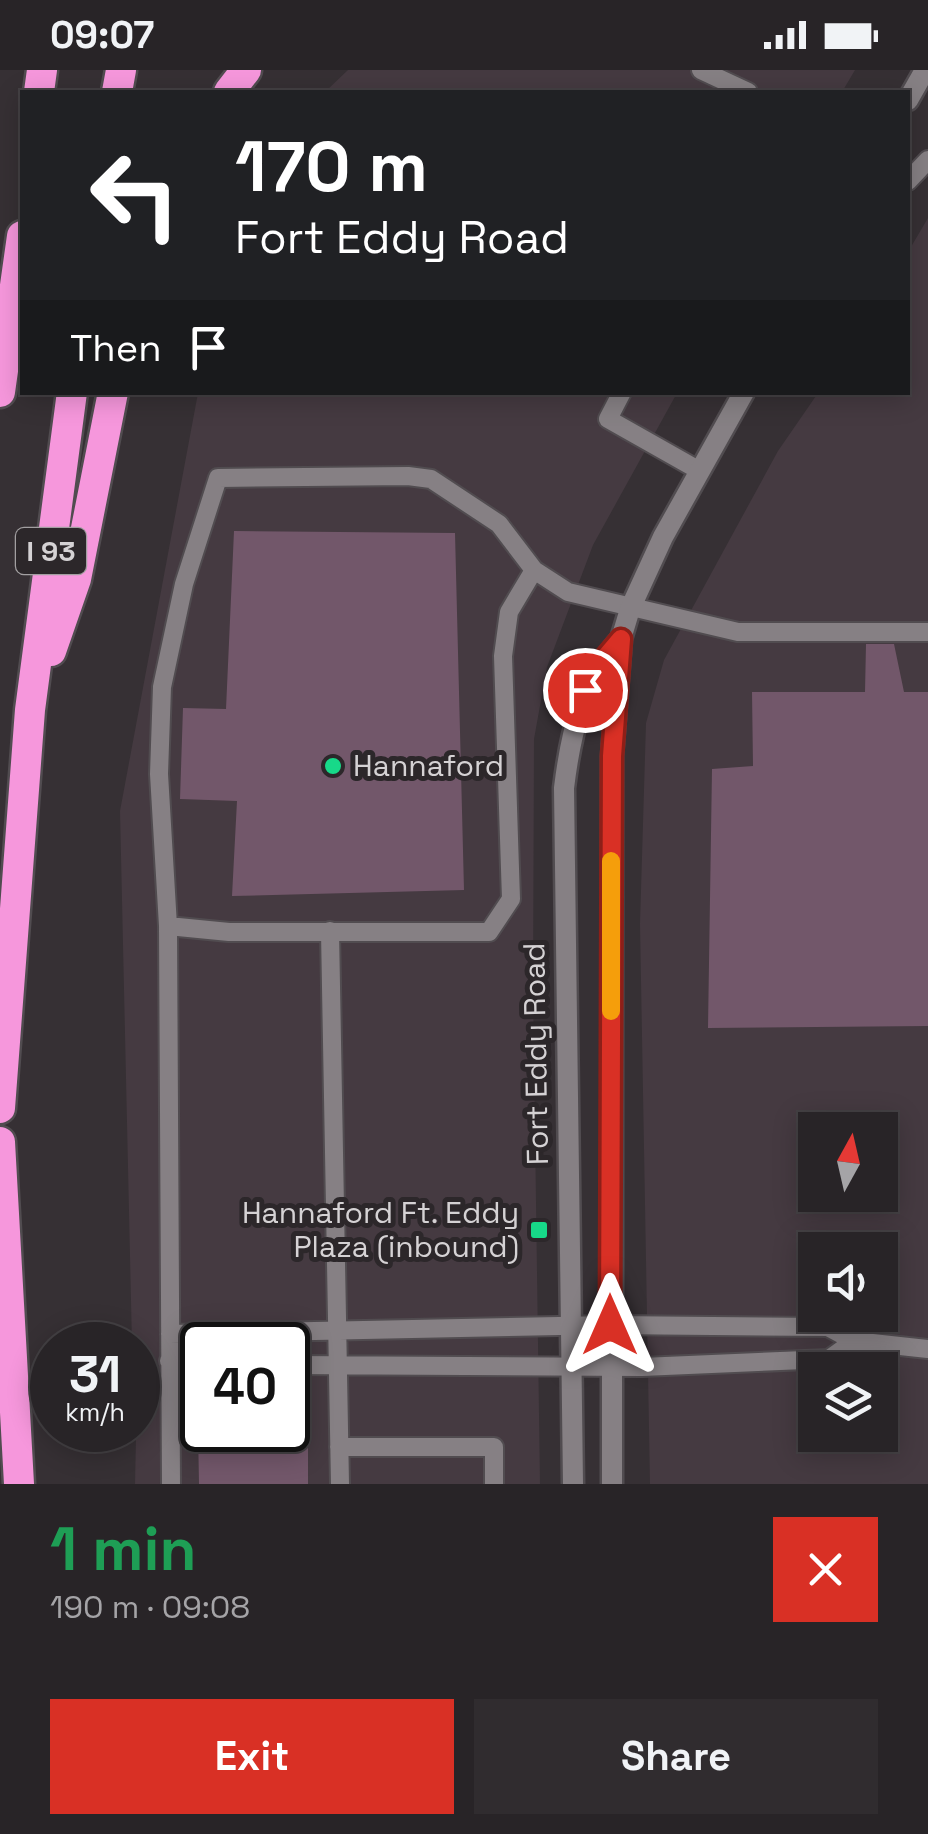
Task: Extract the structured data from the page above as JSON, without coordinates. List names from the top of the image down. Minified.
{"streets":{"highway":["I 93"],"street":["Fort Eddy Road"]},"places":{"other":["Hannaford"],"transit":["Hannaford Ft. Eddy Plaza (inbound)"]},"north":"top","page":{"status":"09:07","turn":["170 m","Fort Eddy Road"],"then":"Then","speed":"31 km/h","limit":"40","heading":["1 min","190 m · 09:08"],"buttons":["Exit","Share"]}}
